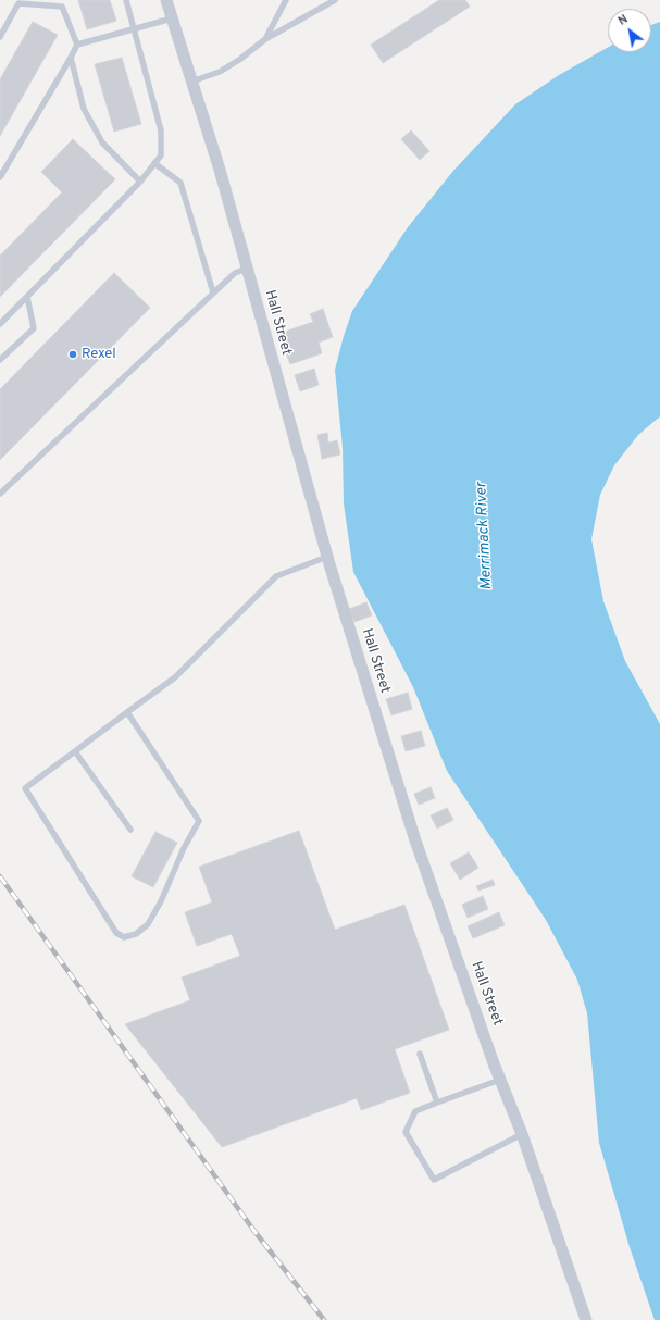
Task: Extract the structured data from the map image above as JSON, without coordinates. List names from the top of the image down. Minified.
{"streets":{"street":["Hall Street"]},"water":["Merrimack River"],"places":["Rexel"],"north":"top left"}
